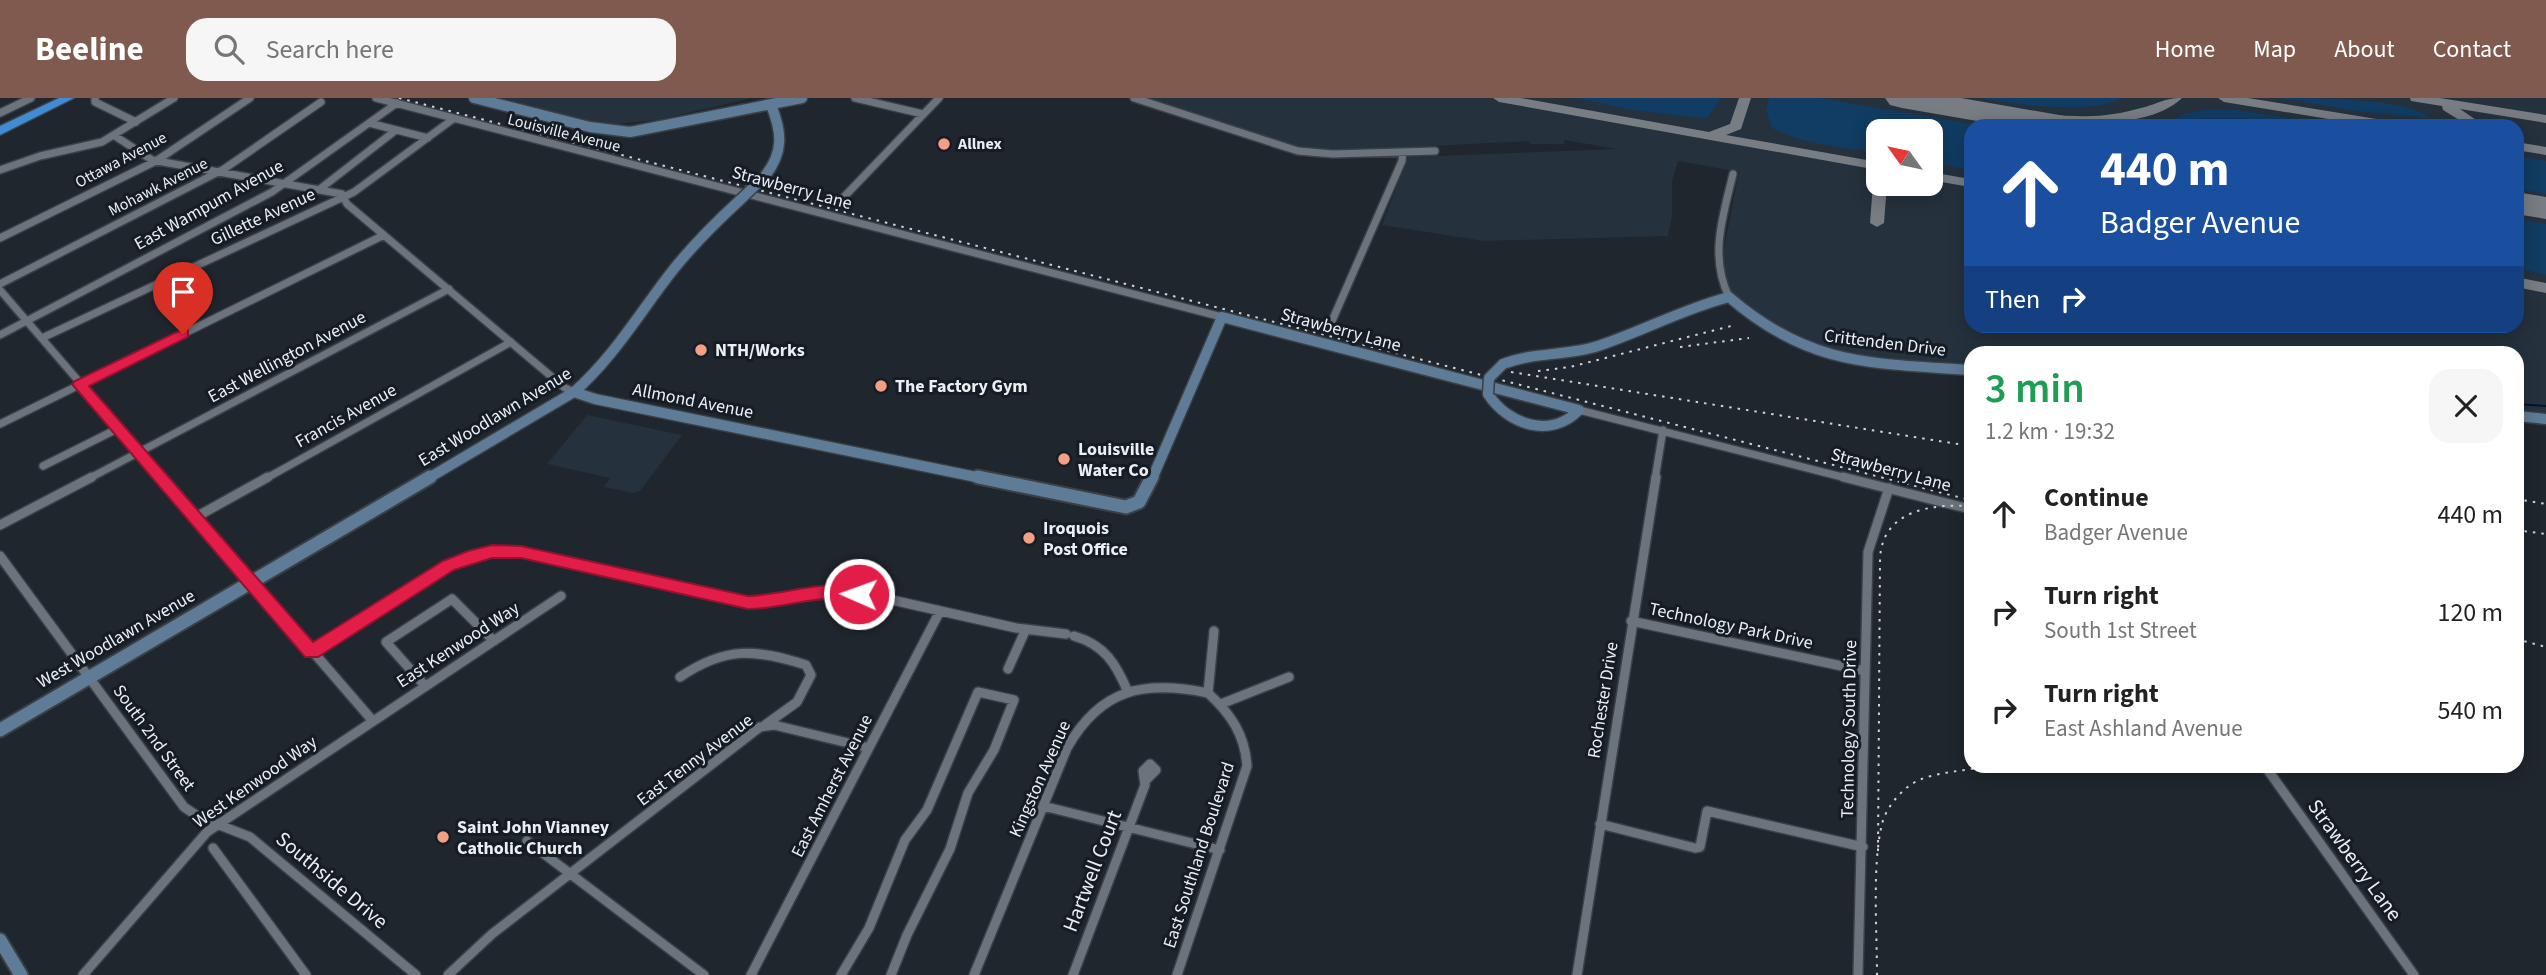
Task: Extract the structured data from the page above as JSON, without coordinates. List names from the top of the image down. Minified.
{"streets":{"street":["Louisville Avenue","Ottawa Avenue","Mohawk Avenue","Strawberry Lane","East Wampum Avenue","Gillette Avenue","Crittenden Drive","East Wellington Avenue","Allmond Avenue","Francis Avenue","East Woodlawn Avenue","Technology Park Drive","West Woodlawn Avenue","East Kenwood Way","Rochester Drive","Technology South Drive","South 2nd Street","East Tenny Avenue","Kingston Avenue","West Kenwood Way","East Amherst Avenue","East Southland Boulevard","Hartwell Court","Southside Drive"]},"crossings":[["Louisville Avenue","Strawberry Lane"],["Louisville Avenue","East Wampum Avenue"],["Louisville Avenue","Gillette Avenue"],["Ottawa Avenue","Allmond Avenue"],["Mohawk Avenue","Allmond Avenue"],["Strawberry Lane","Allmond Avenue"],["Strawberry Lane","Rochester Drive"],["Strawberry Lane","Technology South Drive"],["East Wampum Avenue","Allmond Avenue"],["Gillette Avenue","Allmond Avenue"],["East Wellington Avenue","Allmond Avenue"],["Allmond Avenue","Francis Avenue"],["Allmond Avenue","East Woodlawn Avenue"],["East Woodlawn Avenue","West Woodlawn Avenue"],["Technology Park Drive","Rochester Drive"],["Technology Park Drive","Technology South Drive"],["West Woodlawn Avenue","South 2nd Street"],["East Kenwood Way","West Kenwood Way"],["South 2nd Street","West Kenwood Way"],["South 2nd Street","Southside Drive"],["Kingston Avenue","East Southland Boulevard"],["West Kenwood Way","Southside Drive"]],"places":["Allnex","NTH/Works","The Factory Gym","Louisville Water Co","Iroquois Post Office","Saint John Vianney Catholic Church"],"north":"top left","page":{"header":"Beeline","search":"Search here","nav":["Home","Map","About","Contact"],"turn":["440 m","Badger Avenue"],"then":"Then","heading":["3 min","1.2 km · 19:32"],"list":[{"name":"Continue","note":"Badger Avenue","value":"440 m"},{"name":"Turn right","note":"South 1st Street","value":"120 m"},{"name":"Turn right","note":"East Ashland Avenue","value":"540 m"}]}}
